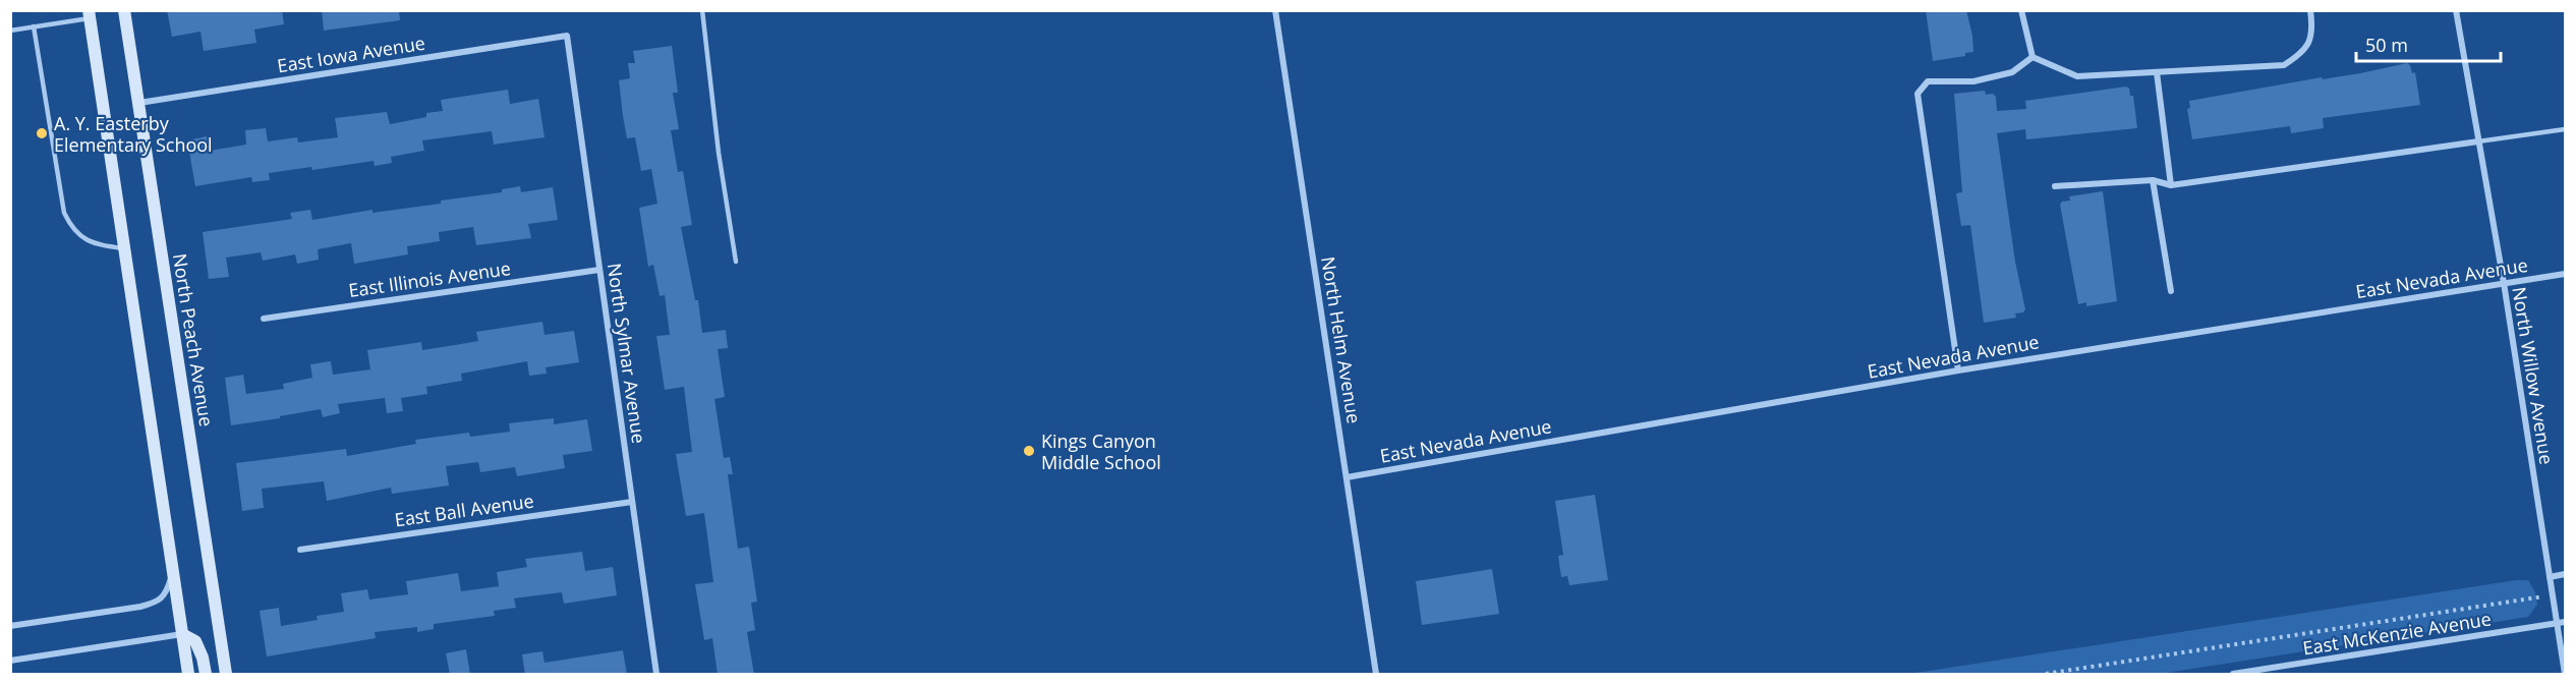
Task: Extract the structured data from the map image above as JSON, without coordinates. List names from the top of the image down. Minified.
{"streets":{"main road":["North Peach Avenue"],"street":["East Iowa Avenue","East Nevada Avenue","East Illinois Avenue","North Helm Avenue","North Sylmar Avenue","North Willow Avenue","East Ball Avenue","East McKenzie Avenue"]},"crossings":[["East Iowa Avenue","North Peach Avenue"],["East Iowa Avenue","North Sylmar Avenue"],["East Nevada Avenue","North Helm Avenue"],["East Nevada Avenue","North Willow Avenue"],["East Illinois Avenue","North Sylmar Avenue"],["North Sylmar Avenue","East Ball Avenue"],["North Willow Avenue","East McKenzie Avenue"]],"places":["A. Y. Easterby Elementary School","Kings Canyon Middle School"],"scale_bar":"50 m"}
